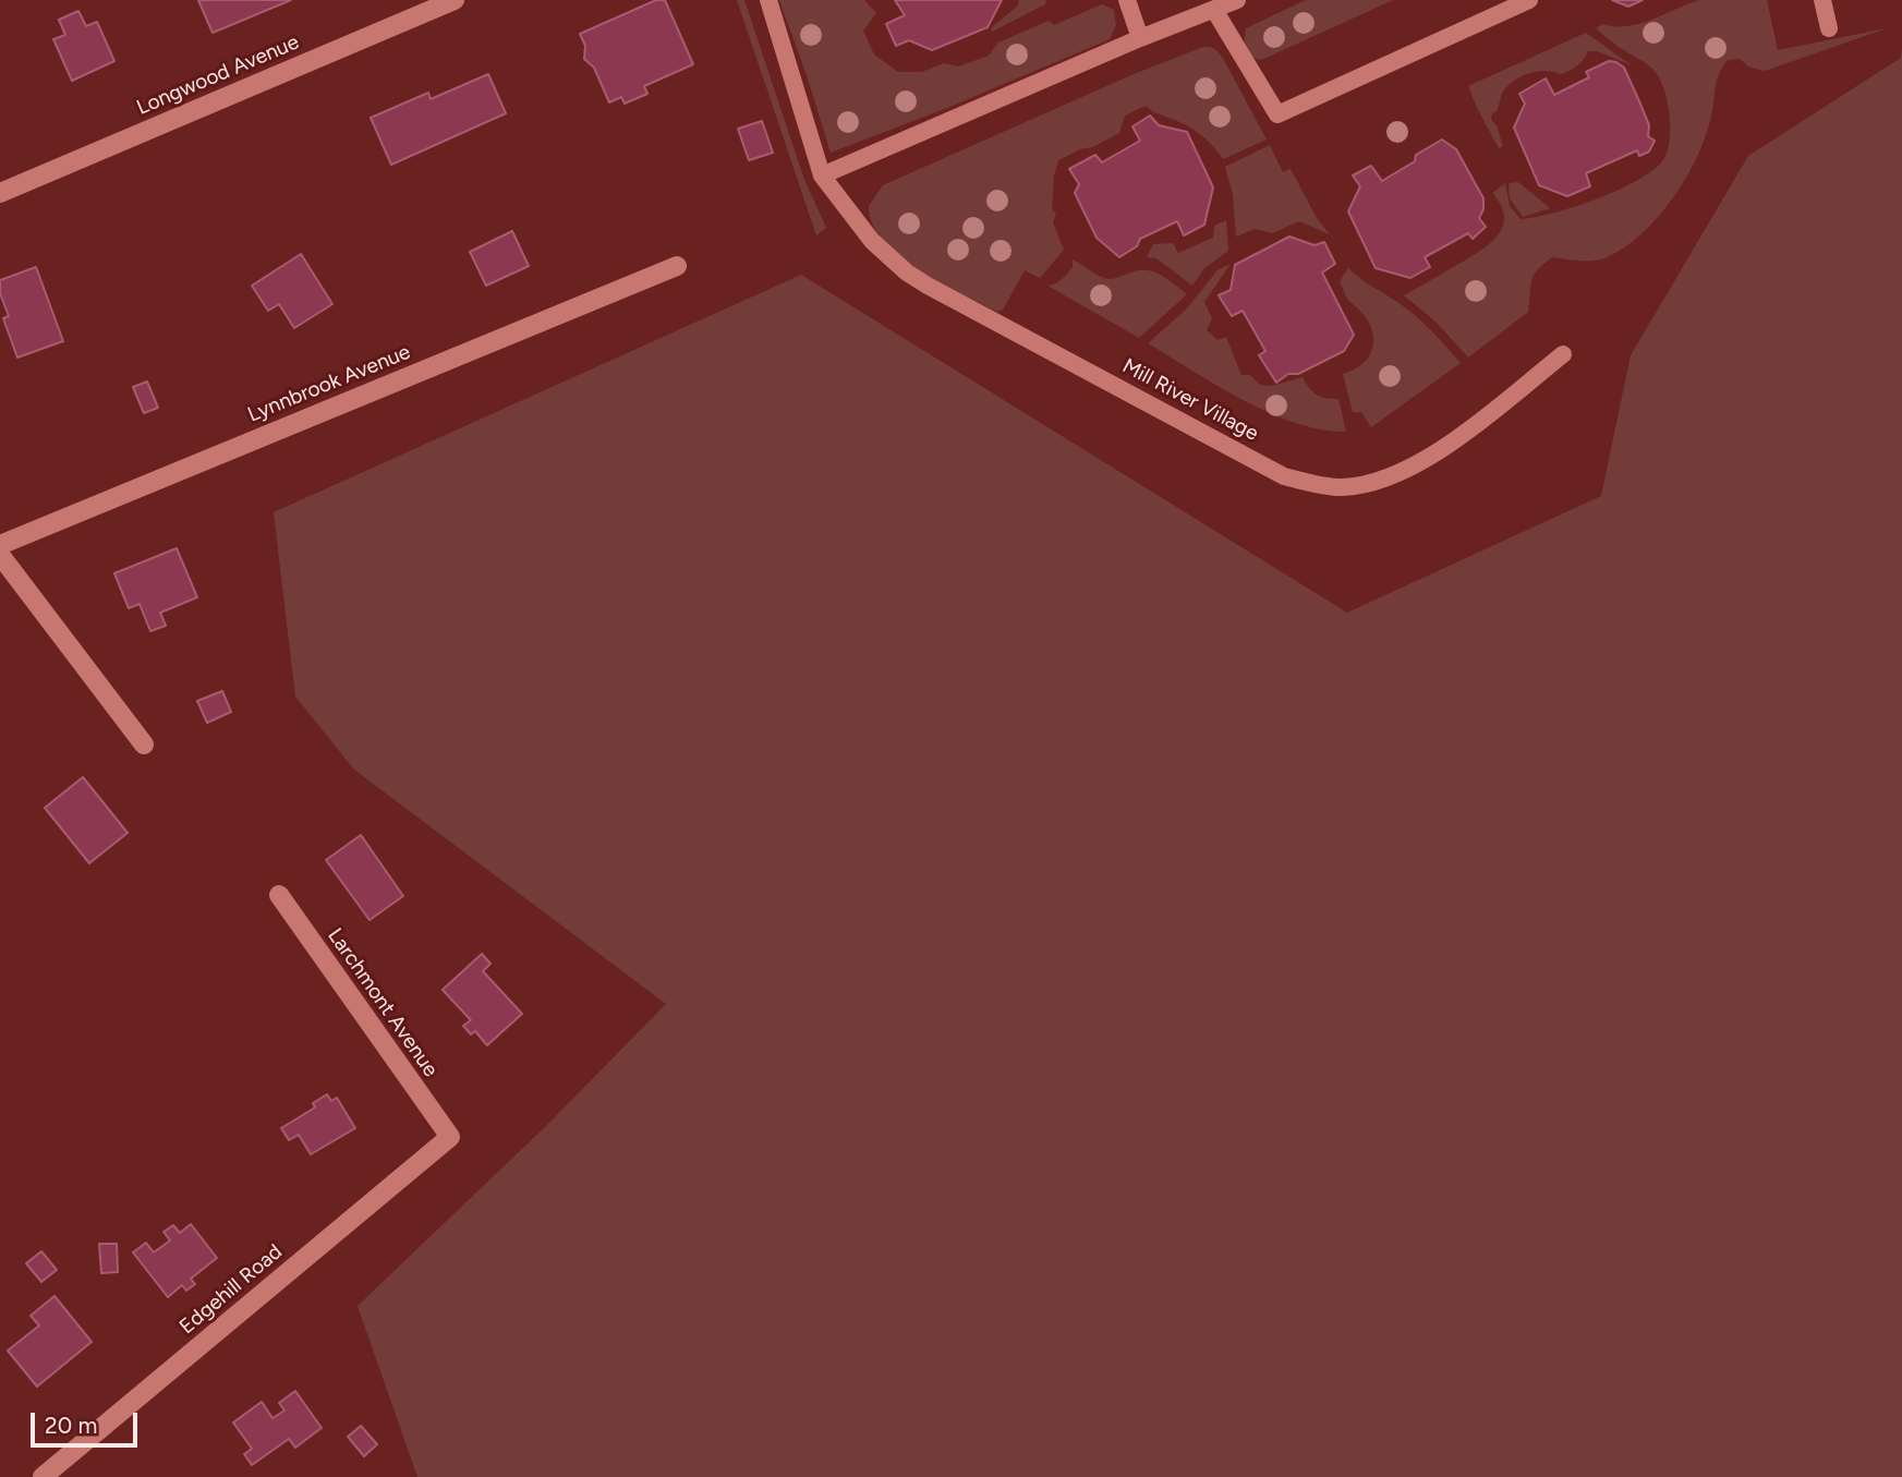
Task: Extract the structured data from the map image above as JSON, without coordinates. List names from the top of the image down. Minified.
{"streets":{"street":["Longwood Avenue","Lynnbrook Avenue","Larchmont Avenue","Edgehill Road"],"lane":["Mill River Village"]},"crossings":[["Larchmont Avenue","Edgehill Road"]],"scale_bar":"20 m"}
